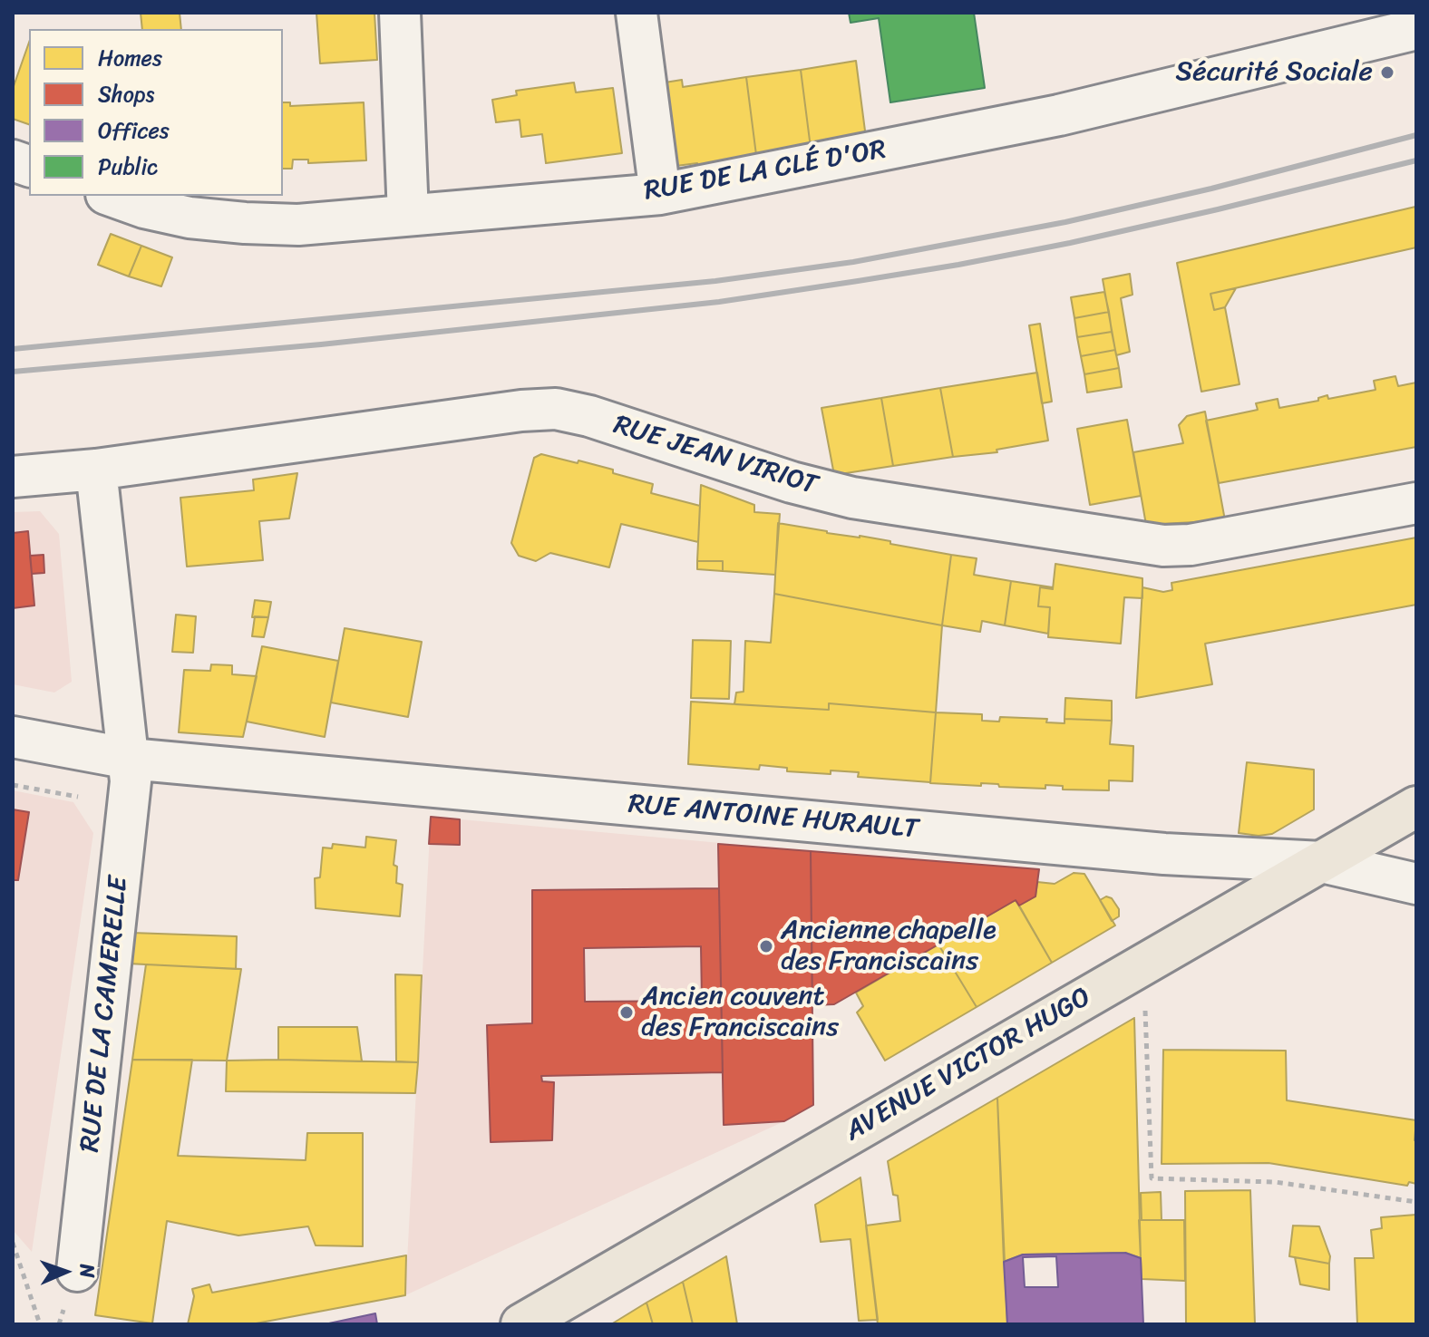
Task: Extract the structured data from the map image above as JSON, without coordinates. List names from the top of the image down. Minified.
{"streets":{"main road":["AVENUE VICTOR HUGO"],"street":["RUE DE LA CLÉ D'OR","RUE JEAN VIRIOT","RUE ANTOINE HURAULT","RUE DE LA CAMERELLE"]},"crossings":[["RUE ANTOINE HURAULT","RUE DE LA CAMERELLE"],["RUE ANTOINE HURAULT","AVENUE VICTOR HUGO"]],"places":["Sécurité Sociale","Ancienne chapelle des Franciscains","Ancien couvent des Franciscains"],"legend":["Homes","Shops","Offices","Public"],"north":"right"}
